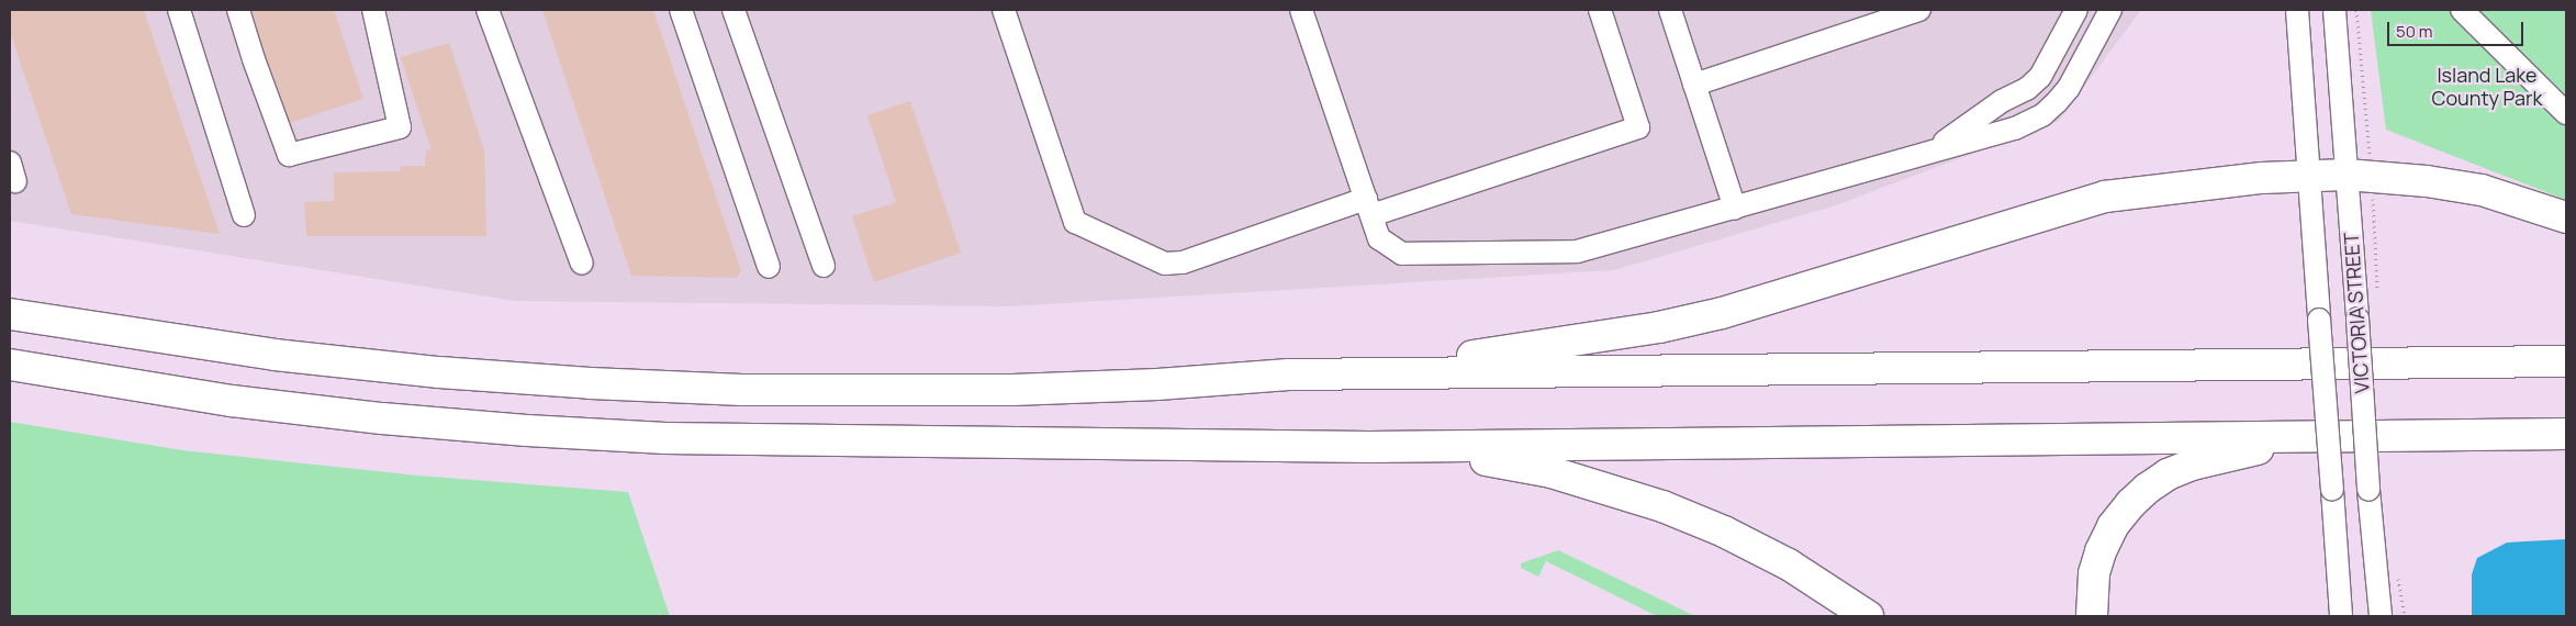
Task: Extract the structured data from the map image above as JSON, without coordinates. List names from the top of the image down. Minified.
{"streets":{"street":["VICTORIA STREET"]},"parks":["Island Lake County Park"],"scale_bar":"50 m"}
